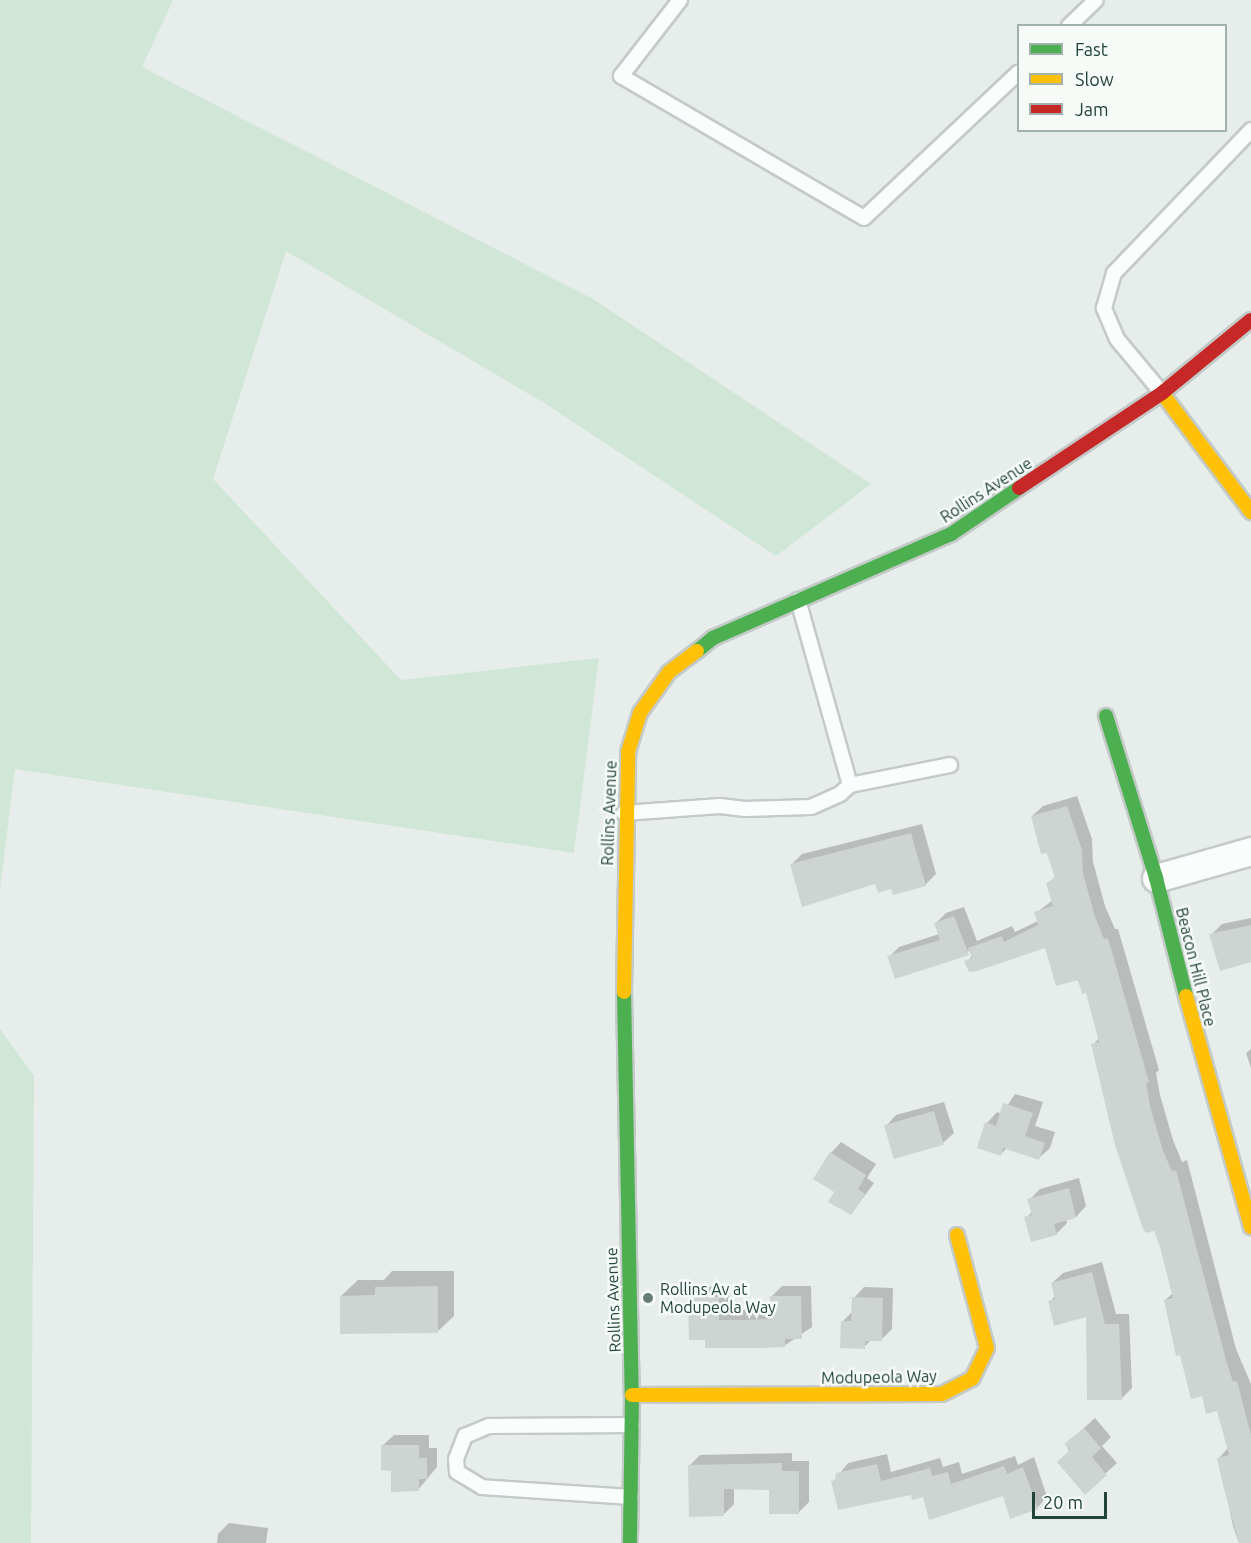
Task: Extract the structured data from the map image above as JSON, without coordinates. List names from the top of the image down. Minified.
{"streets":{"street":["Rollins Avenue","Beacon Hill Place","Modupeola Way"]},"crossings":[["Rollins Avenue","Modupeola Way"]],"places":["Rollins Av at Modupeola Way"],"legend":["Fast","Slow","Jam"],"scale_bar":"20 m"}
